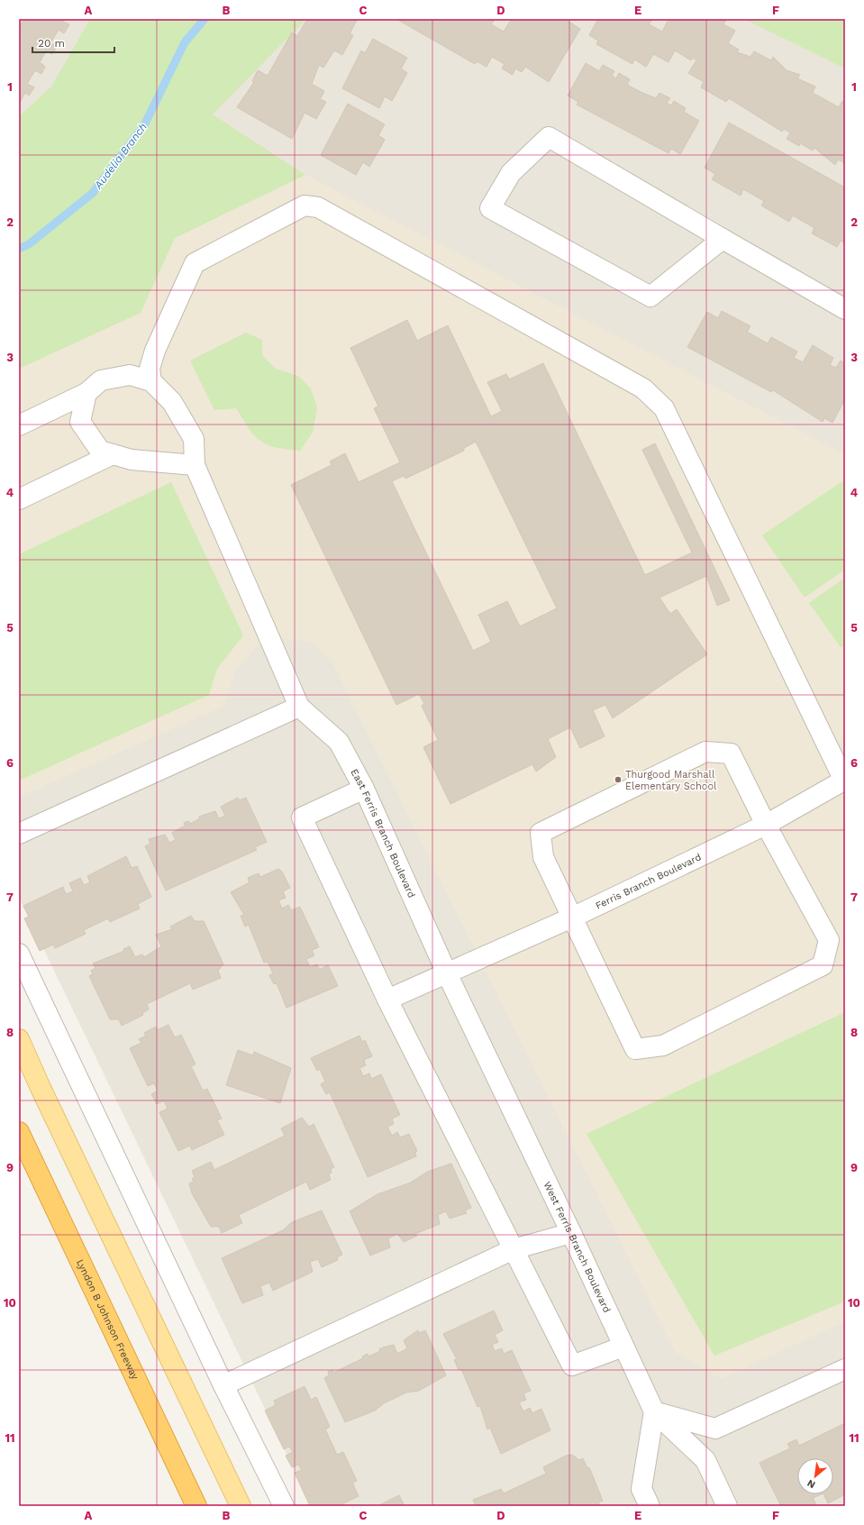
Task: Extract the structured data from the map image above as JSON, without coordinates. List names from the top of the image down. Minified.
{"streets":{"highway":["Lyndon B Johnson Freeway"],"street":["East Ferris Branch Boulevard","Ferris Branch Boulevard","West Ferris Branch Boulevard"]},"crossings":[["East Ferris Branch Boulevard","Ferris Branch Boulevard"],["East Ferris Branch Boulevard","West Ferris Branch Boulevard"],["Ferris Branch Boulevard","West Ferris Branch Boulevard"]],"water":["Audelia Branch"],"places":["Thurgood Marshall Elementary School"],"scale_bar":"20 m","north":"bottom left","grid":{"columns":["A","B","C","D","E","F"],"rows":["1","2","3","4","5","6","7","8","9","10","11"]}}
